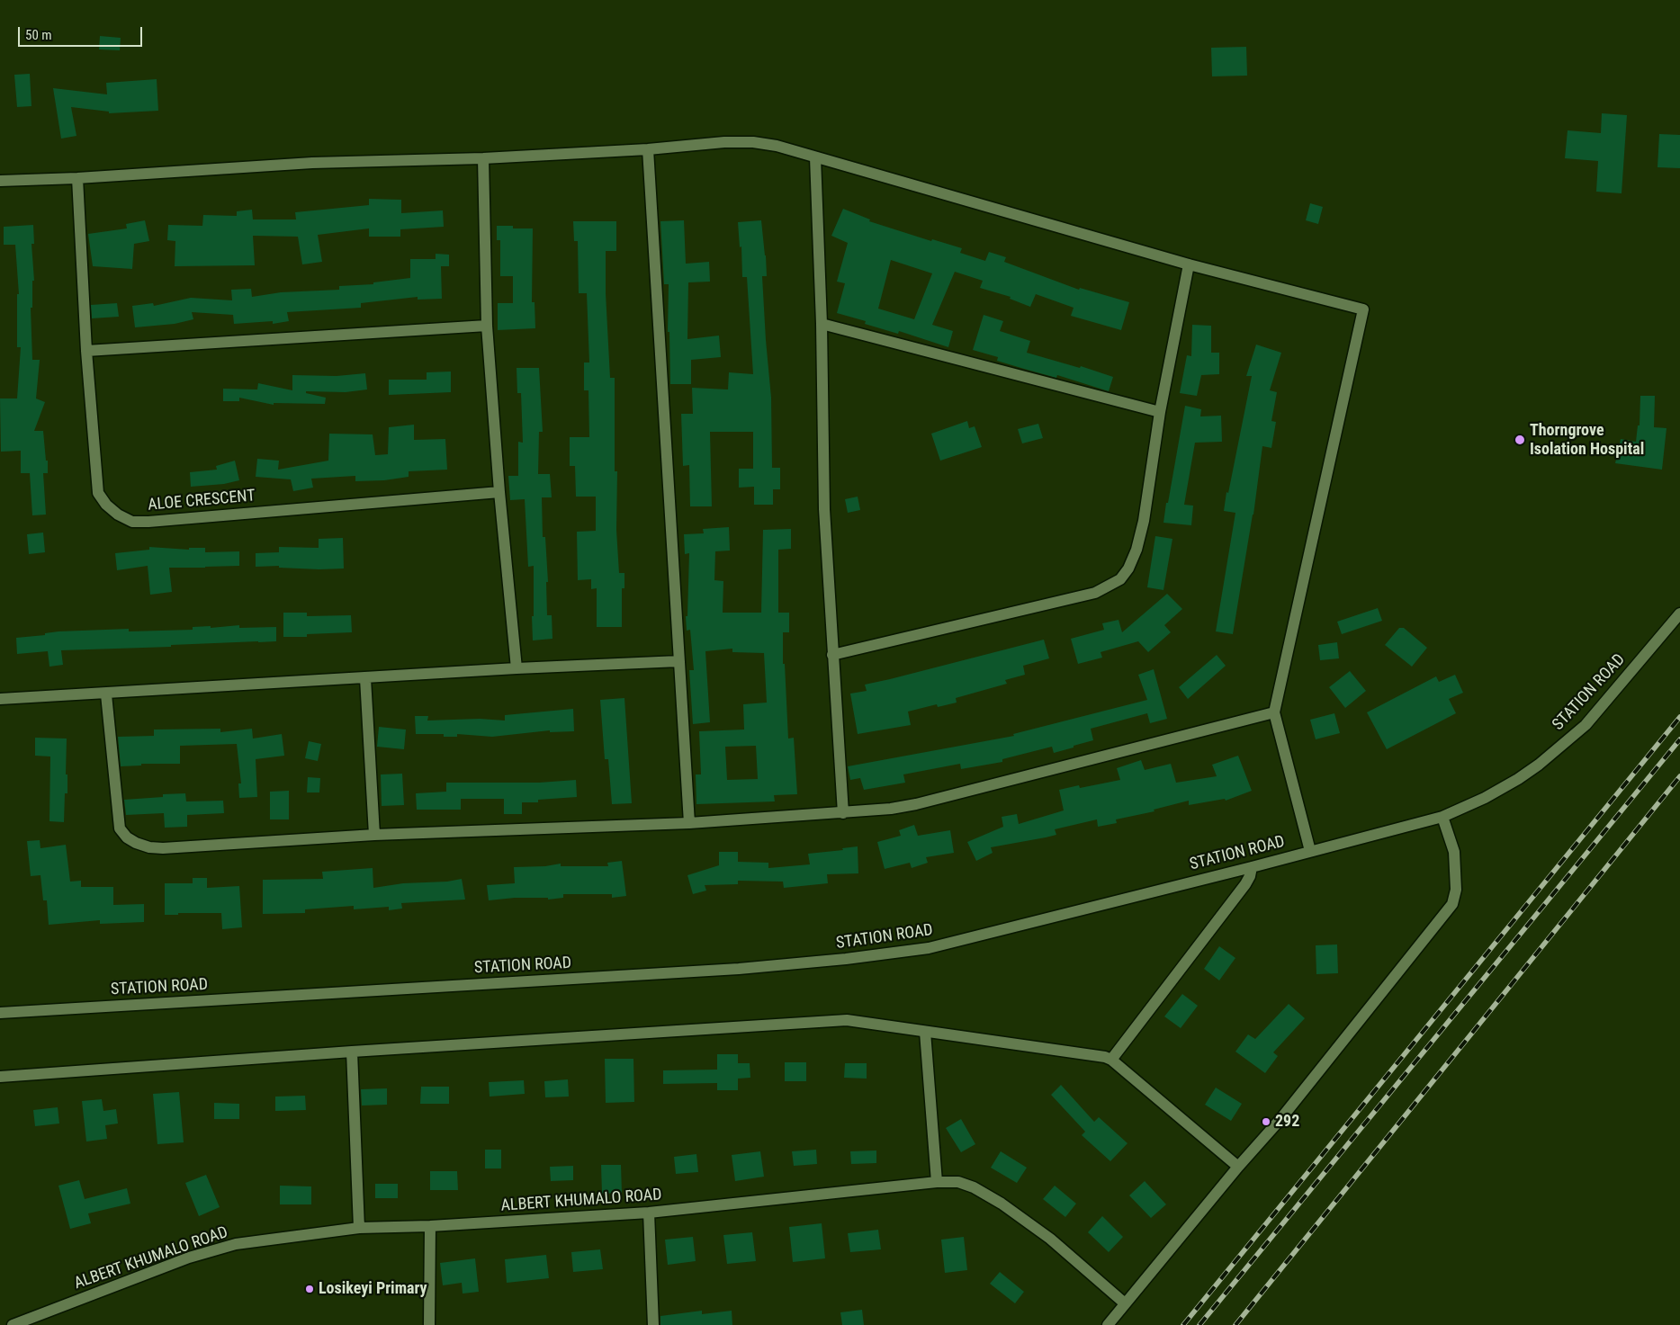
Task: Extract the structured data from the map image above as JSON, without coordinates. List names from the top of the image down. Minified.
{"streets":{"street":["ALOE CRESCENT","STATION ROAD","ALBERT KHUMALO ROAD"]},"places":["Thorngrove Isolation Hospital","292","Losikeyi Primary"],"scale_bar":"50 m"}
